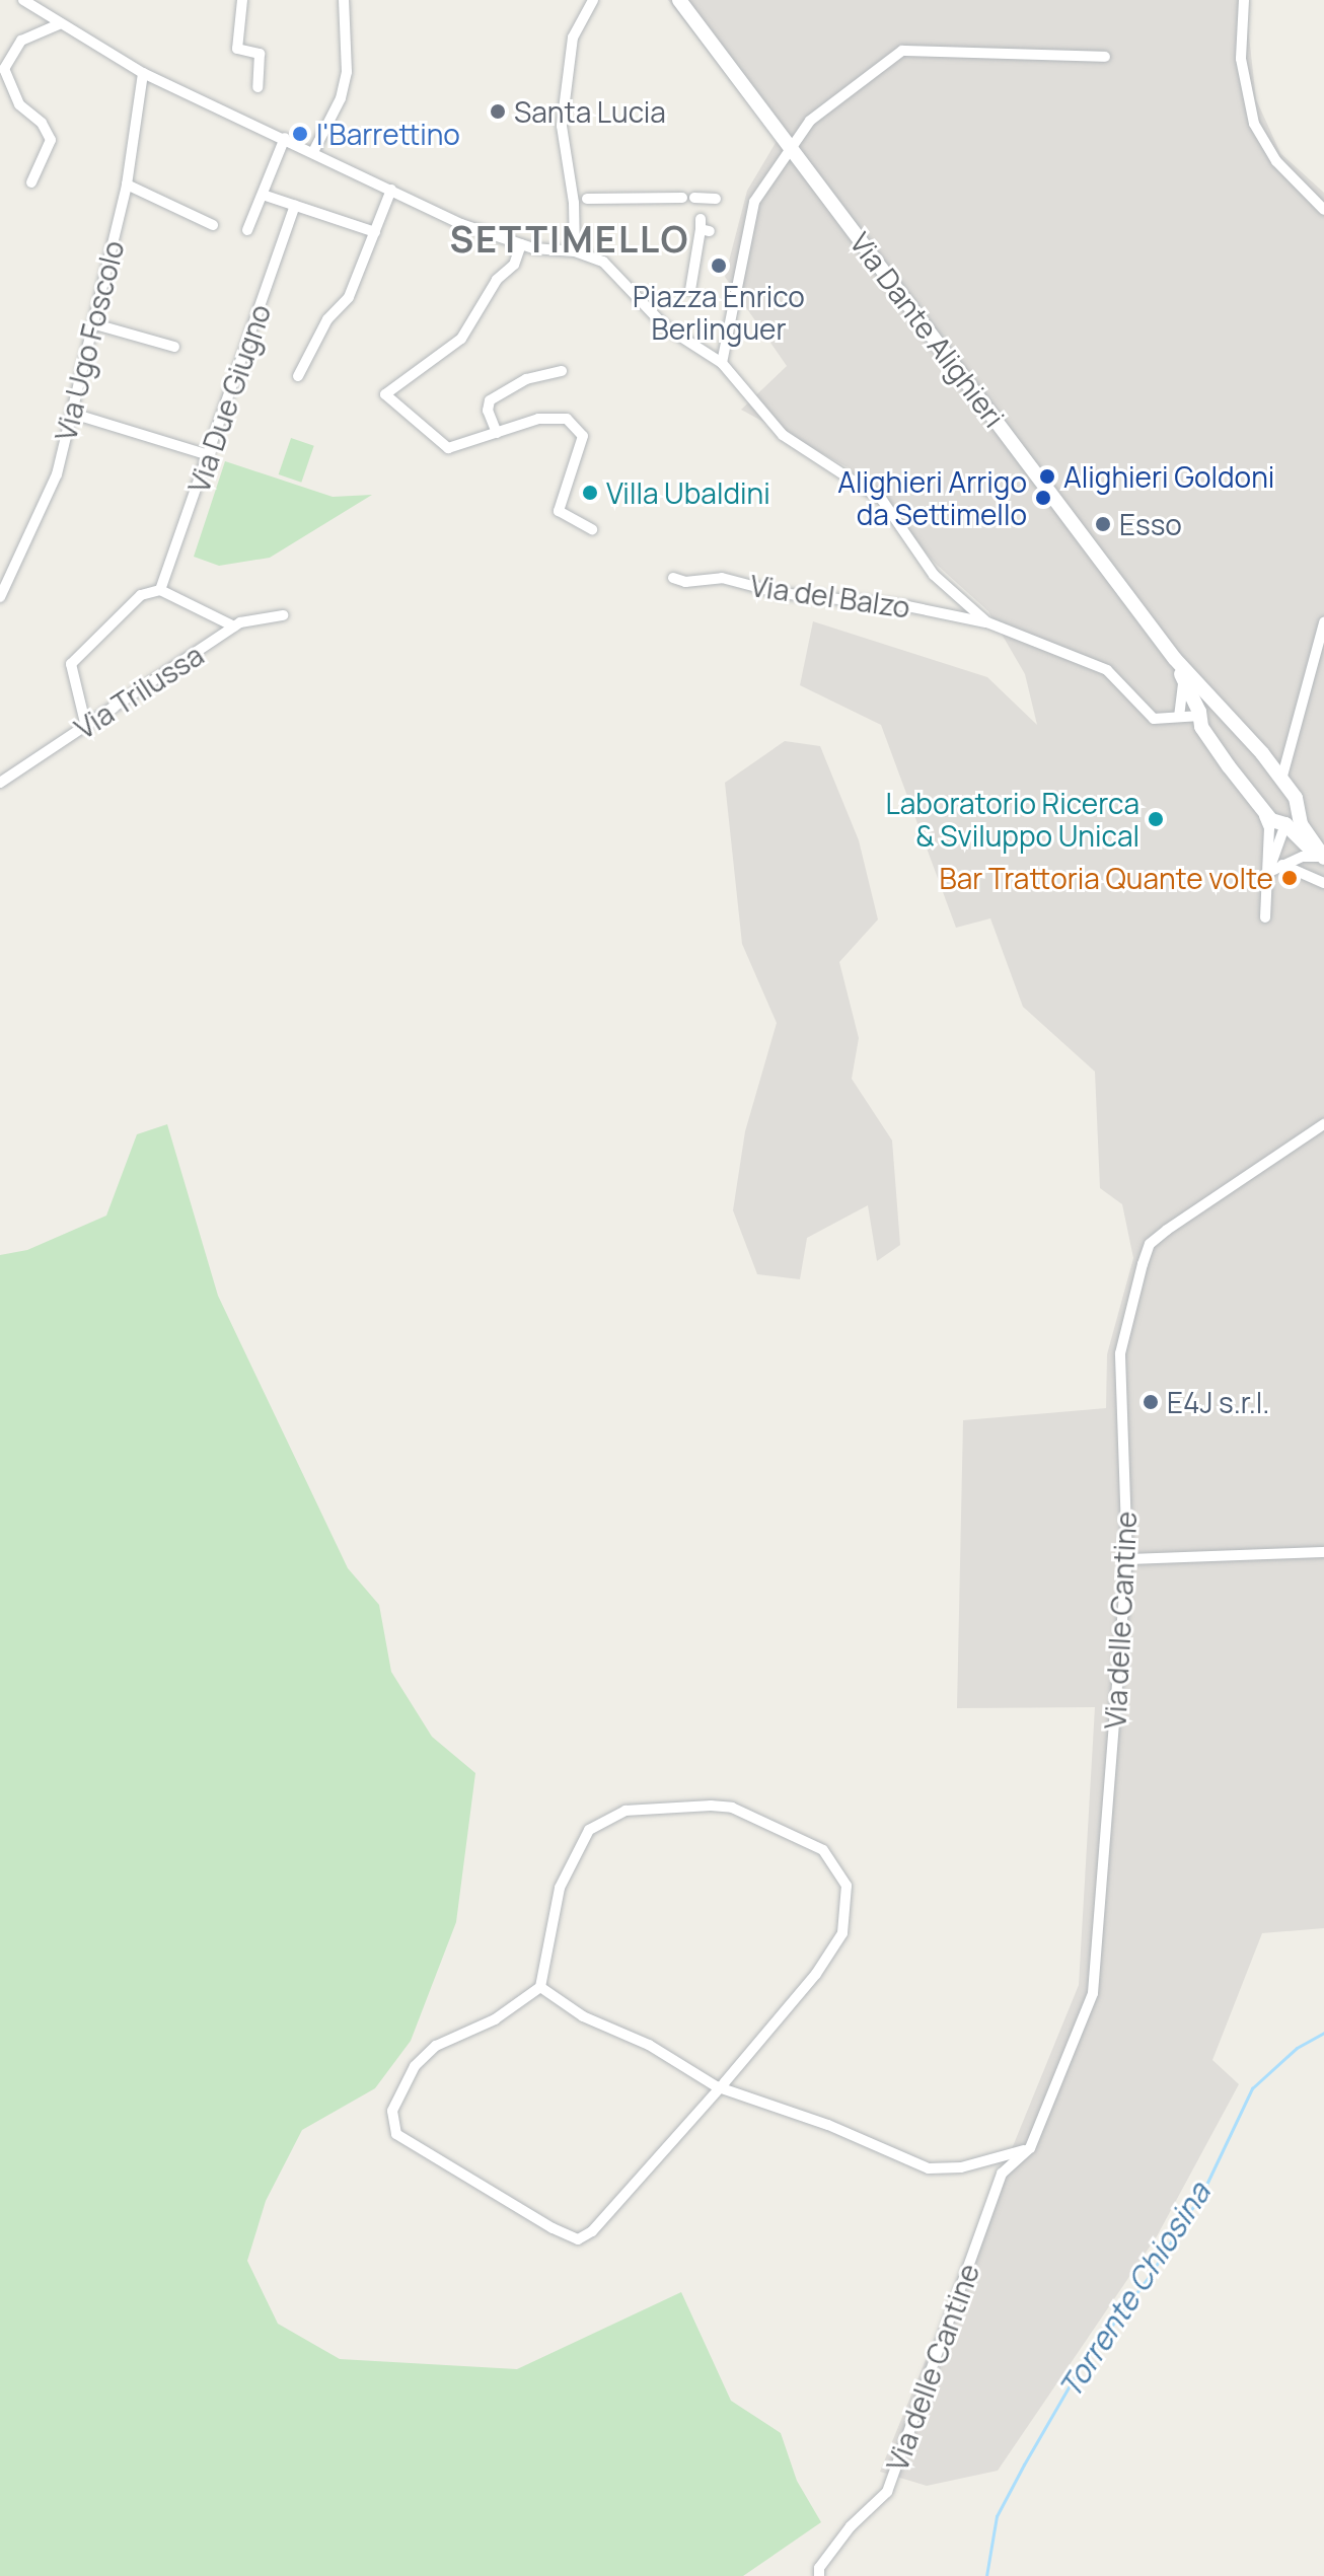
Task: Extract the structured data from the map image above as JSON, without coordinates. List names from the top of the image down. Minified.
{"streets":{"main road":["Via Dante Alighieri"],"street":["Via Ugo Foscolo","Via Due Giugno","Via del Balzo","Via Trilussa","Via delle Cantine"]},"districts":["SETTIMELLO"],"water":["Torrente Chiosina"],"places":["Santa Lucia","I'Barrettino","Piazza Enrico Berlinguer","Alighieri Goldoni","Villa Ubaldini","Alighieri Arrigo da Settimello","Esso","Laboratorio Ricerca & Sviluppo Unical","Bar Trattoria Quante volte","E4J s.r.l."]}
